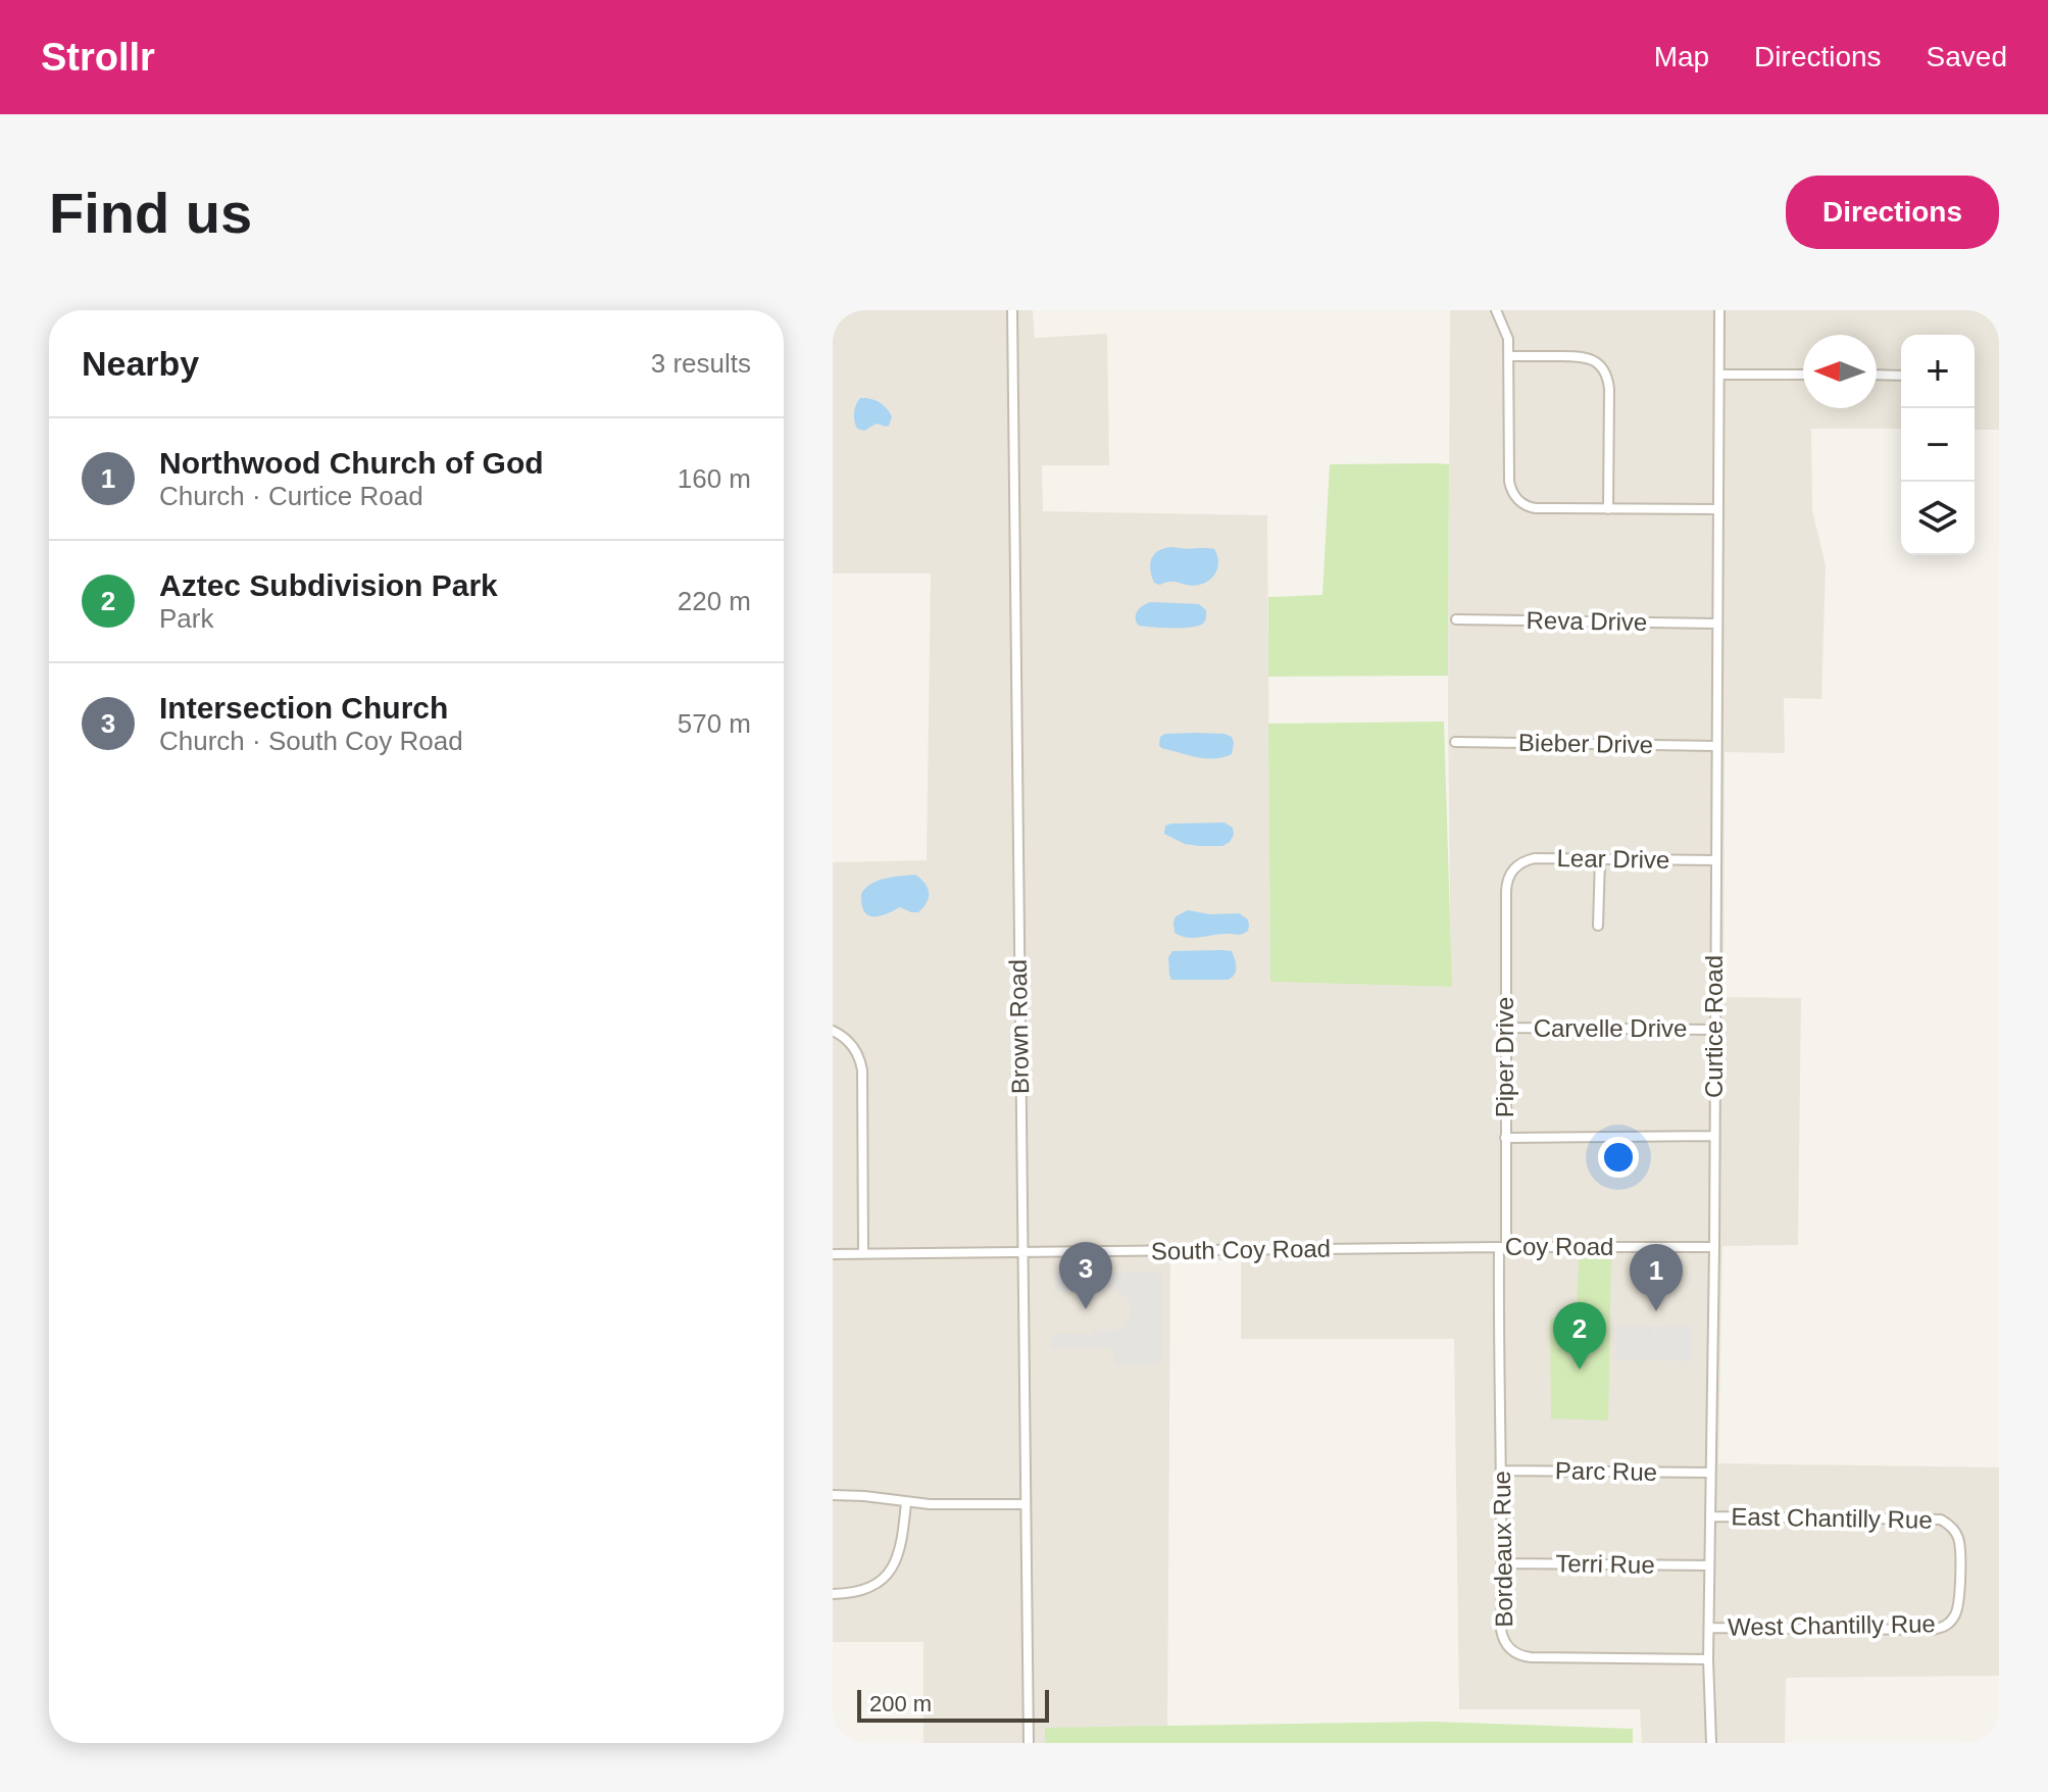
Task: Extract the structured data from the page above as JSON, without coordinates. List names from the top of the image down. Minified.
{"streets":{"street":["Reva Drive","Bieber Drive","Lear Drive","Brown Road","Curtice Road","Carvelle Drive","Piper Drive","Coy Road","South Coy Road","Parc Rue","East Chantilly Rue","Bordeaux Rue","Terri Rue","West Chantilly Rue"]},"crossings":[["Reva Drive","Curtice Road"],["Bieber Drive","Curtice Road"],["Lear Drive","Curtice Road"],["Lear Drive","Piper Drive"],["Brown Road","South Coy Road"],["Curtice Road","Carvelle Drive"],["Curtice Road","Coy Road"],["Curtice Road","Parc Rue"],["Curtice Road","East Chantilly Rue"],["Curtice Road","Bordeaux Rue"],["Curtice Road","Terri Rue"],["Curtice Road","West Chantilly Rue"],["Carvelle Drive","Piper Drive"],["Piper Drive","Coy Road"],["Piper Drive","Bordeaux Rue"],["Coy Road","South Coy Road"],["Coy Road","Bordeaux Rue"],["Parc Rue","Bordeaux Rue"],["East Chantilly Rue","West Chantilly Rue"],["Bordeaux Rue","Terri Rue"]],"scale_bar":"200 m","north":"left","page":{"header":"Strollr","nav":["Map","Directions","Saved"],"buttons":"Directions","title":"Find us","heading":["Nearby","3 results"],"map_buttons":["+","−"],"list":[{"mark":"1","name":"Northwood Church of God","note":"Church · Curtice Road","value":"160 m"},{"mark":"2","name":"Aztec Subdivision Park","note":"Park","value":"220 m"},{"mark":"3","name":"Intersection Church","note":"Church · South Coy Road","value":"570 m"}],"pins":["3","1","2"],"scale":"200 m"}}
